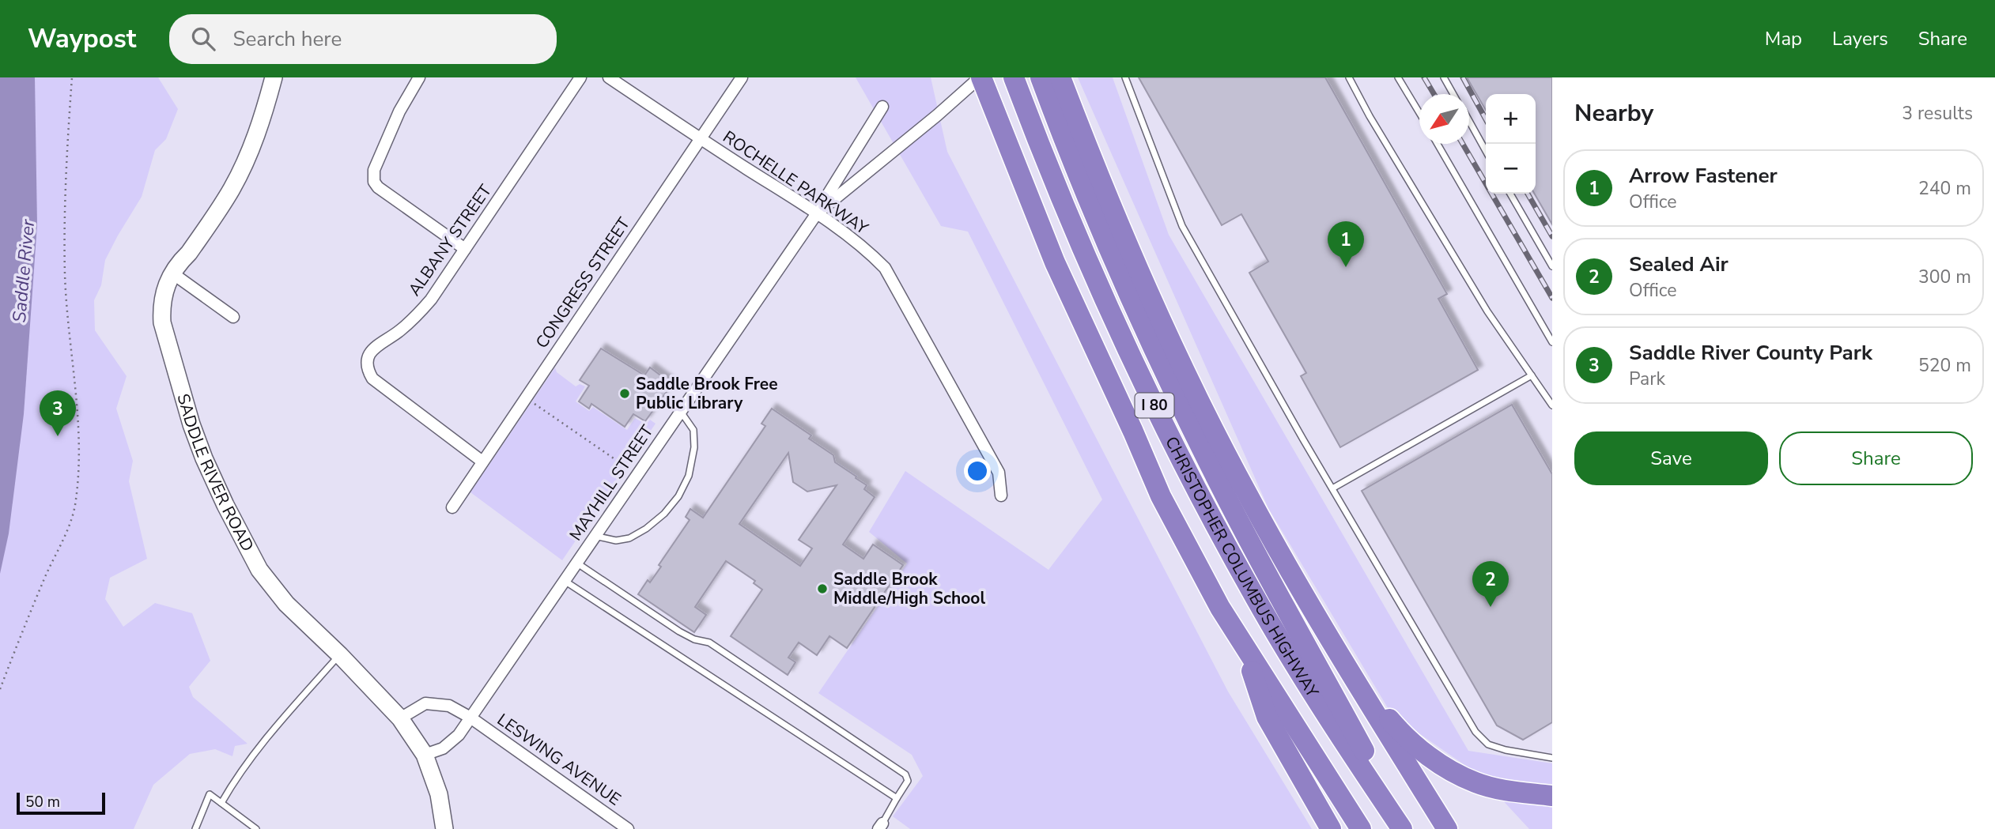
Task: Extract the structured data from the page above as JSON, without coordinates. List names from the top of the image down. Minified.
{"streets":{"highway":["I 80","CHRISTOPHER COLUMBUS HIGHWAY"],"street":["ROCHELLE PARKWAY","ALBANY STREET","CONGRESS STREET","SADDLE RIVER ROAD","MAYHILL STREET","LESWING AVENUE"]},"crossings":[["ROCHELLE PARKWAY","CONGRESS STREET"],["ROCHELLE PARKWAY","MAYHILL STREET"],["ALBANY STREET","CONGRESS STREET"],["SADDLE RIVER ROAD","MAYHILL STREET"],["MAYHILL STREET","CHRISTOPHER COLUMBUS HIGHWAY"],["MAYHILL STREET","LESWING AVENUE"]],"water":["Saddle River"],"places":["Saddle Brook Free Public Library","Saddle Brook Middle/High School"],"scale_bar":"50 m","north":"bottom left","page":{"header":"Waypost","search":"Search here","nav":["Map","Layers","Share"],"heading":["Nearby","3 results"],"map_buttons":["+","−"],"list":[{"mark":"1","name":"Arrow Fastener","note":"Office","value":"240 m"},{"mark":"2","name":"Sealed Air","note":"Office","value":"300 m"},{"mark":"3","name":"Saddle River County Park","note":"Park","value":"520 m"}],"pins":["1","3","2"],"buttons":["Save","Share"],"scale":"50 m"}}
